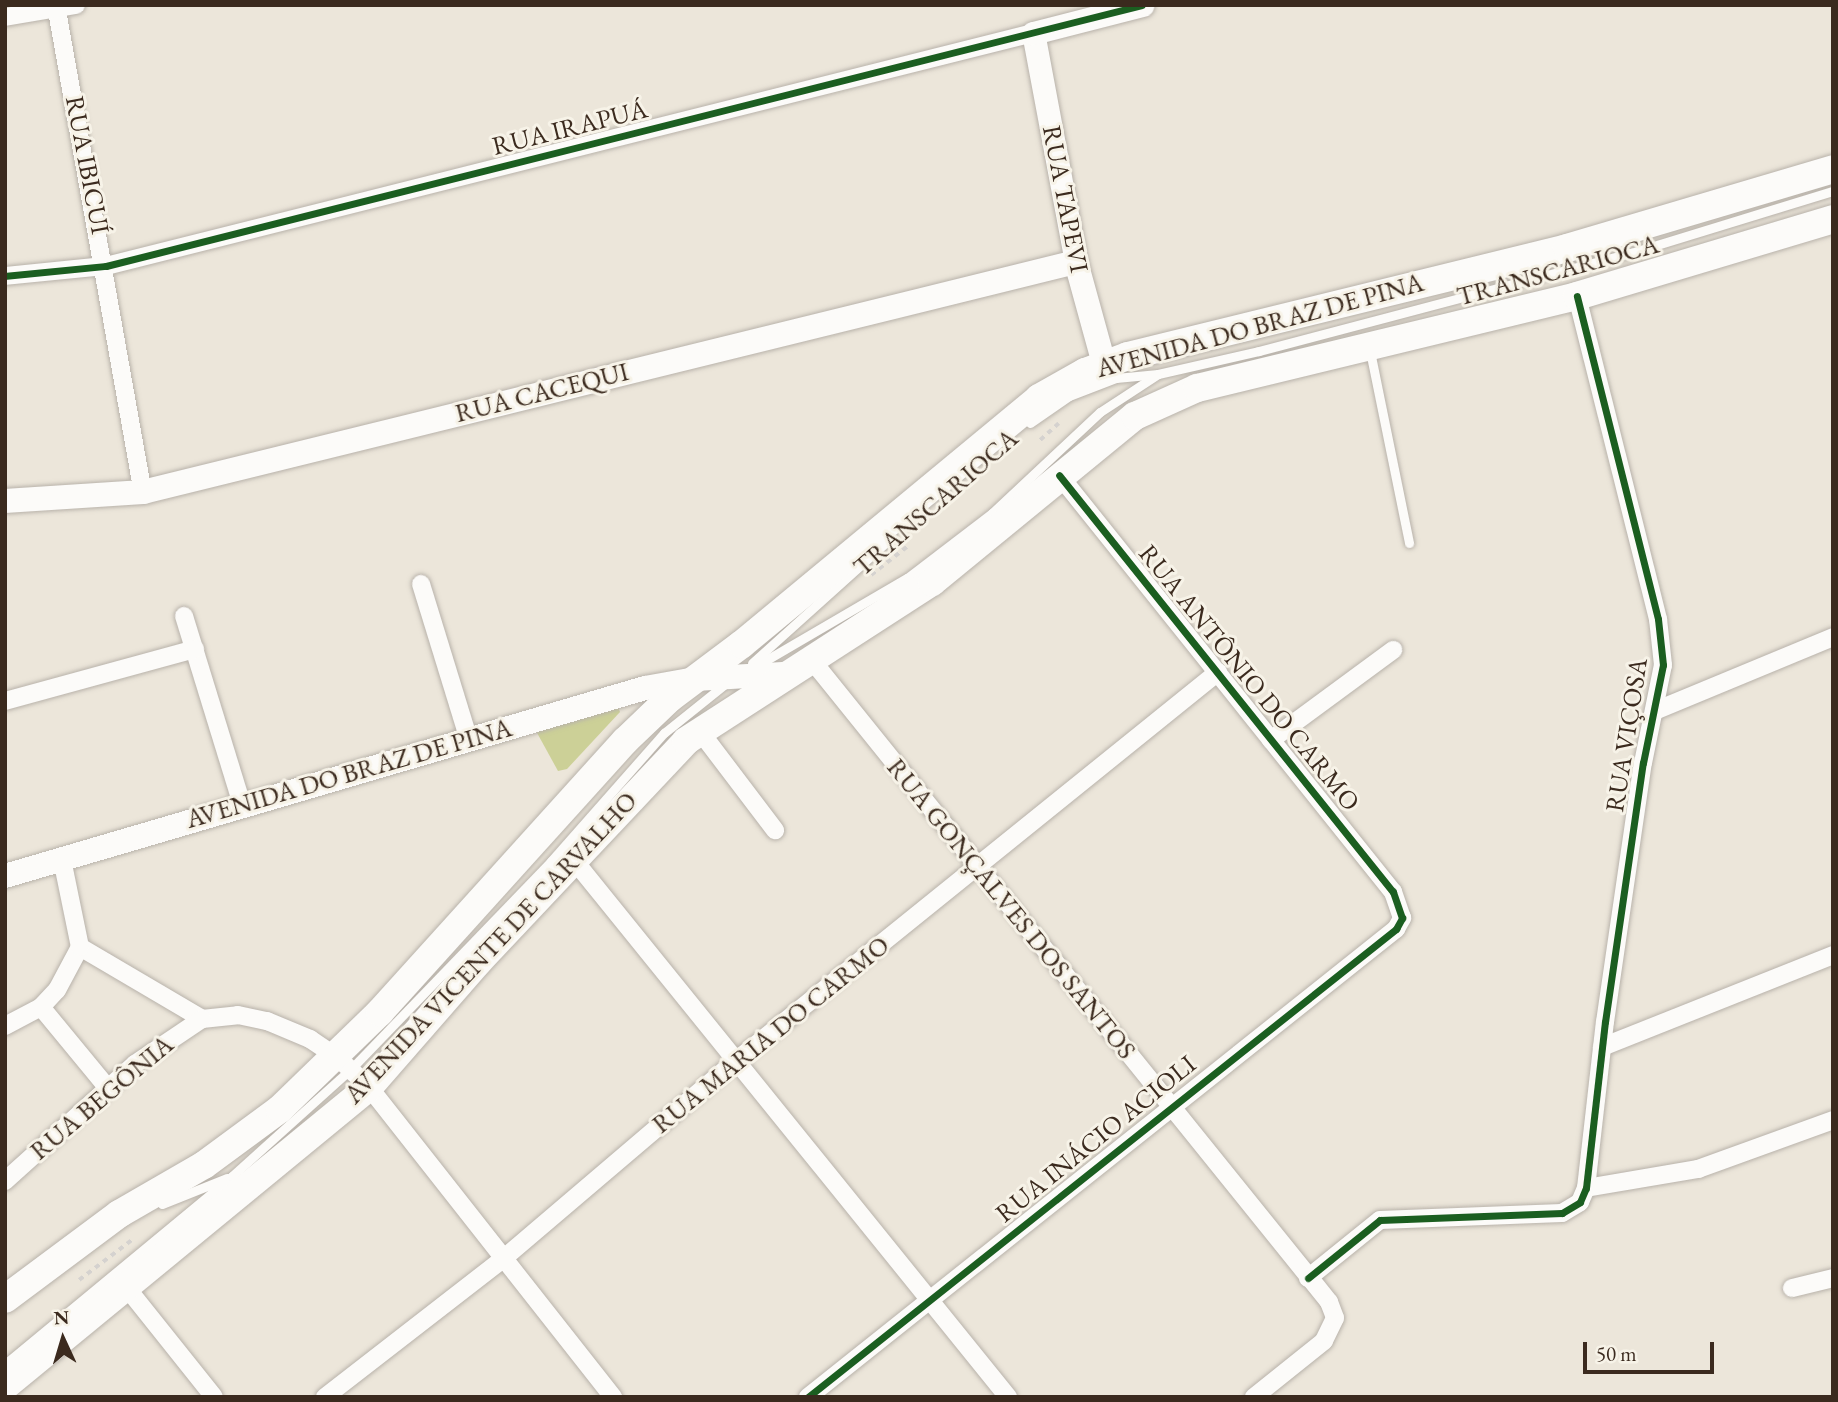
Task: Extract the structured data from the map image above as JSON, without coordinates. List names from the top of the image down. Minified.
{"streets":{"main road":["RUA TAPEVI","AVENIDA DO BRAZ DE PINA","RUA CACEQUI","AVENIDA VICENTE DE CARVALHO"],"street":["RUA IRAPUÁ","RUA IBICUÍ","RUA ANTÔNIO DO CARMO","RUA VIÇOSA","RUA GONÇALVES DOS SANTOS","RUA MARIA DO CARMO","RUA BEGÔNIA","RUA INÁCIO ACIOLI"],"lane":["TRANSCARIOCA"]},"crossings":[["RUA IRAPUÁ","RUA IBICUÍ"],["RUA IRAPUÁ","RUA TAPEVI"],["RUA IBICUÍ","RUA CACEQUI"],["RUA TAPEVI","AVENIDA DO BRAZ DE PINA"],["RUA TAPEVI","RUA CACEQUI"],["TRANSCARIOCA","AVENIDA DO BRAZ DE PINA"],["TRANSCARIOCA","AVENIDA VICENTE DE CARVALHO"],["AVENIDA DO BRAZ DE PINA","RUA ANTÔNIO DO CARMO"],["AVENIDA DO BRAZ DE PINA","RUA VIÇOSA"],["AVENIDA DO BRAZ DE PINA","RUA GONÇALVES DOS SANTOS"],["AVENIDA DO BRAZ DE PINA","AVENIDA VICENTE DE CARVALHO"],["RUA ANTÔNIO DO CARMO","RUA MARIA DO CARMO"],["RUA ANTÔNIO DO CARMO","RUA INÁCIO ACIOLI"],["RUA GONÇALVES DOS SANTOS","RUA MARIA DO CARMO"],["RUA GONÇALVES DOS SANTOS","RUA INÁCIO ACIOLI"]],"scale_bar":"50 m","north":"top"}
